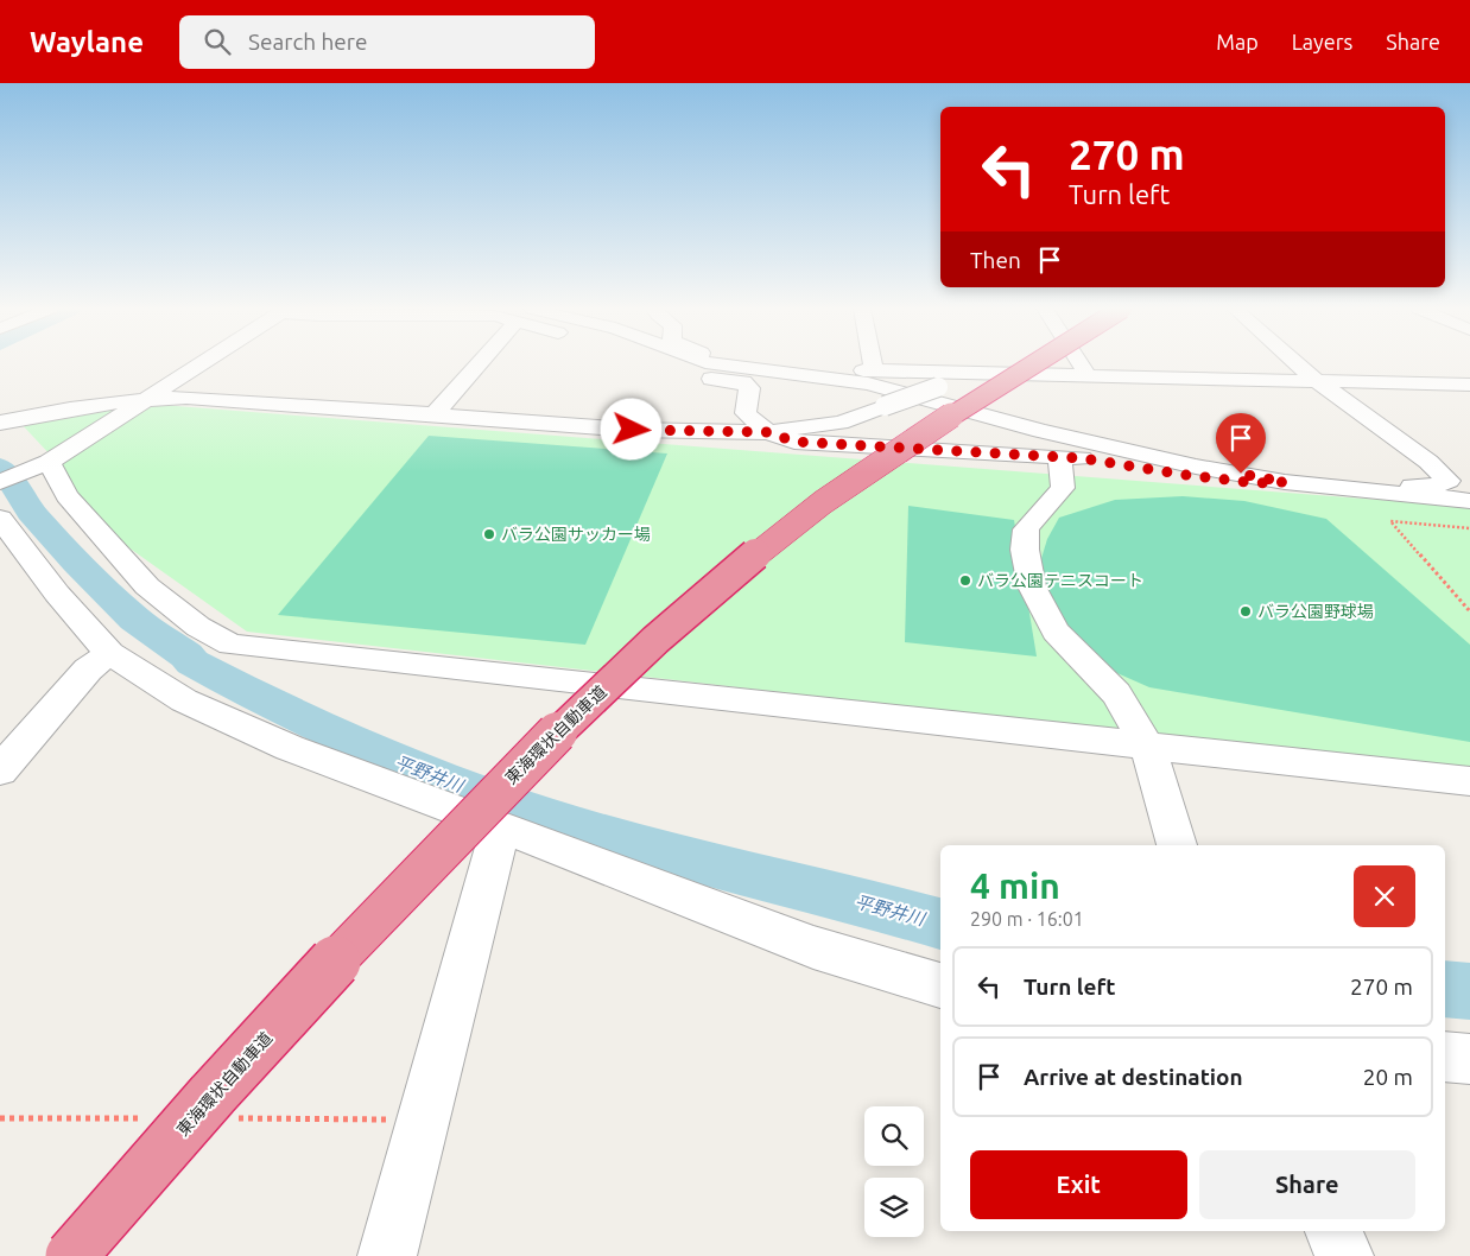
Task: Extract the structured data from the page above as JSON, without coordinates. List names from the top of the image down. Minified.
{"streets":{"highway":["東海環状自動車道"]},"water":["平野井川"],"places":["バラ公園サッカー場","バラ公園テニスコート","バラ公園野球場"],"page":{"header":"Waylane","search":"Search here","nav":["Map","Layers","Share"],"turn":["270 m","Turn left"],"then":"Then","heading":["4 min","290 m · 16:01"],"list":[{"name":"Turn left","value":"270 m"},{"name":"Arrive at destination","value":"20 m"}],"buttons":["Exit","Share"]}}
